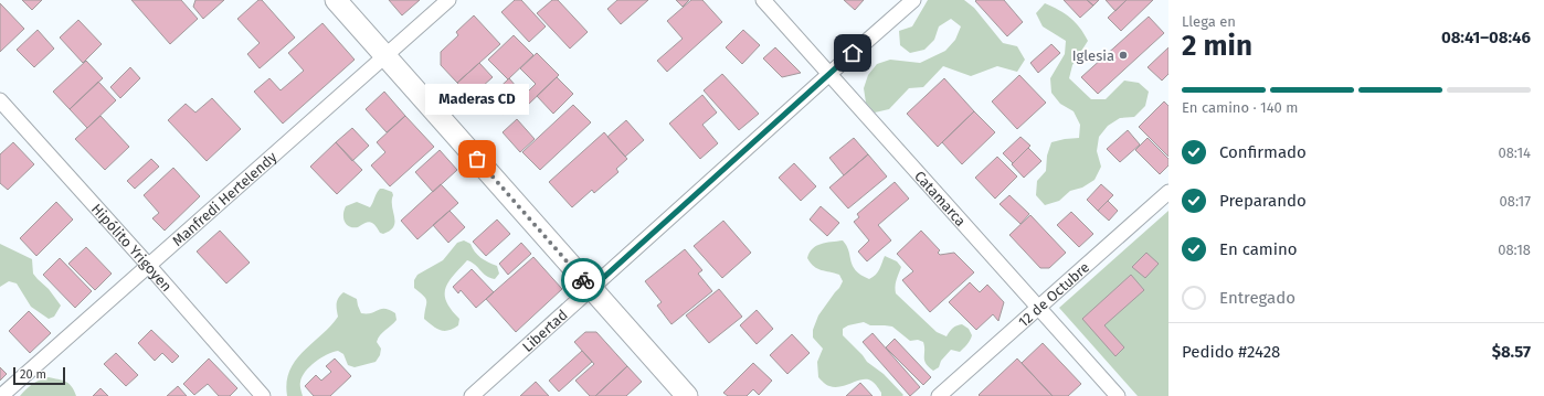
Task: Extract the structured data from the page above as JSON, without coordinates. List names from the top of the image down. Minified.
{"streets":{"street":["Manfredi Hertelendy","Catamarca","Hipólito Yrigoyen","12 de Octubre","Libertad"]},"crossings":[["Manfredi Hertelendy","Hipólito Yrigoyen"],["Catamarca","12 de Octubre"],["Catamarca","Libertad"]],"places":["Iglesia","Maderas CD"],"scale_bar":"20 m","page":{"heading":["2 min","Llega en","08:41–08:46"],"panel":["Pedido #2428","$8.57"],"bar":"En camino · 140 m","bubble":"Maderas CD","list":[["Confirmado","08:14"],["Preparando","08:17"],["En camino","08:18"],"Entregado"],"scale":"20 m"}}
